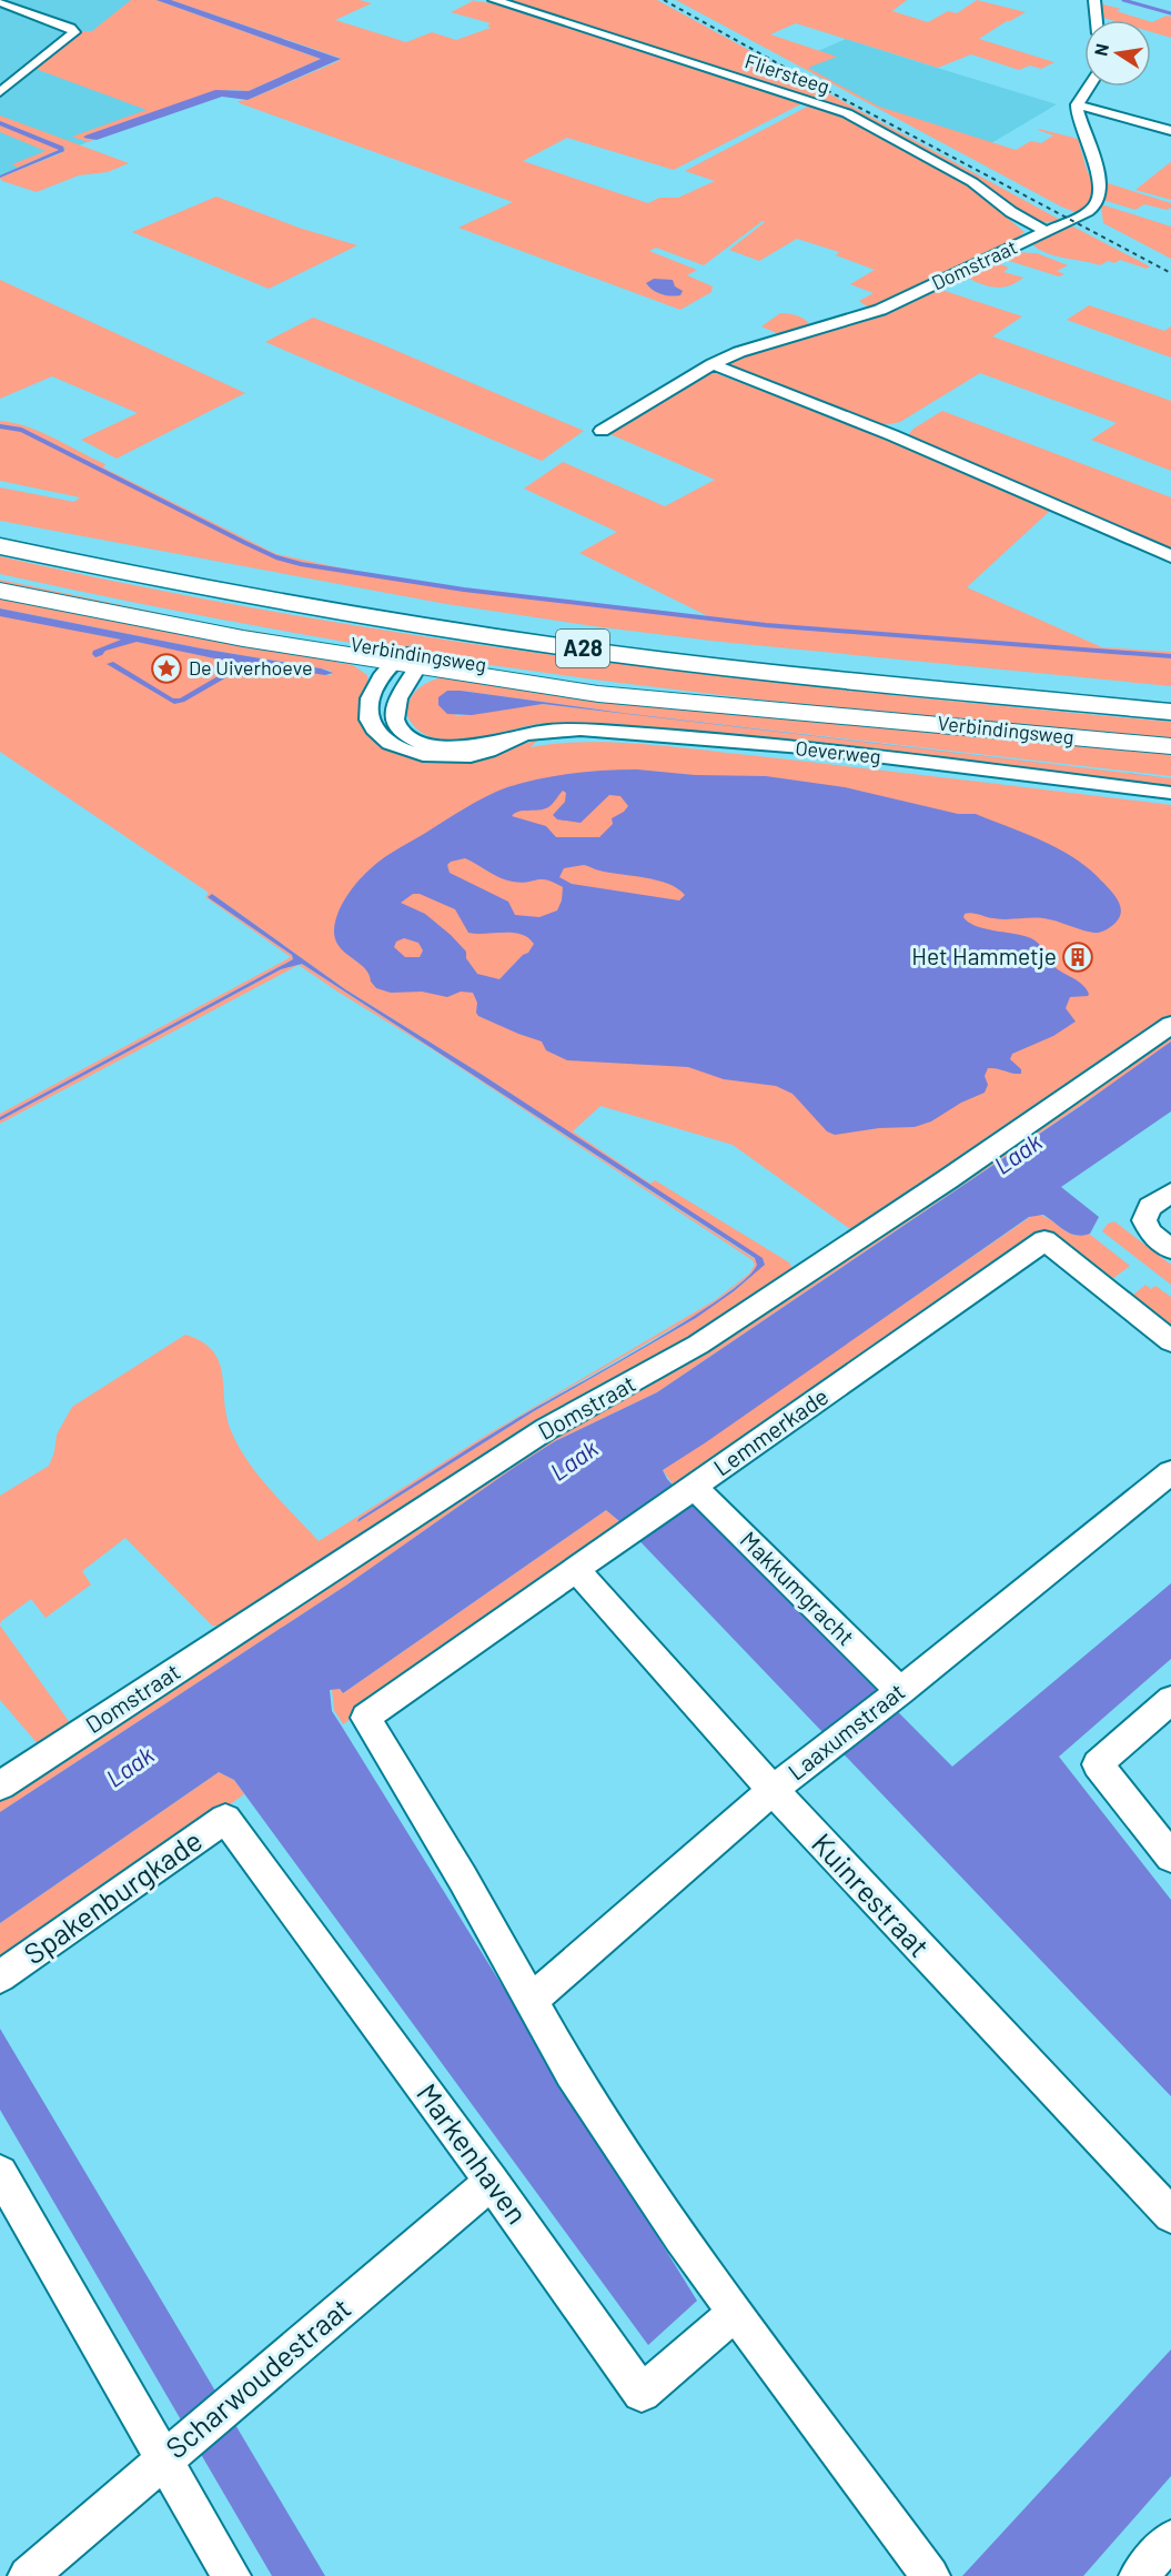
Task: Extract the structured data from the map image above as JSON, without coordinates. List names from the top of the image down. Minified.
{"streets":{"highway":["A28"],"main road":["Verbindingsweg"],"street":["Fliersteeg","Domstraat","Oeverweg","Lemmerkade","Makkumgracht","Laaxumstraat","Kuinrestraat","Spakenburgkade","Markenhaven","Scharwoudestraat"]},"crossings":[["Fliersteeg","Domstraat"],["Verbindingsweg","Oeverweg"],["Lemmerkade","Makkumgracht"],["Lemmerkade","Laaxumstraat"],["Lemmerkade","Kuinrestraat"],["Makkumgracht","Laaxumstraat"],["Laaxumstraat","Kuinrestraat"],["Spakenburgkade","Markenhaven"],["Markenhaven","Scharwoudestraat"]],"water":["Laak"],"places":{"place":["De Uiverhoeve"],"building":["Het Hammetje"]},"north":"left"}
